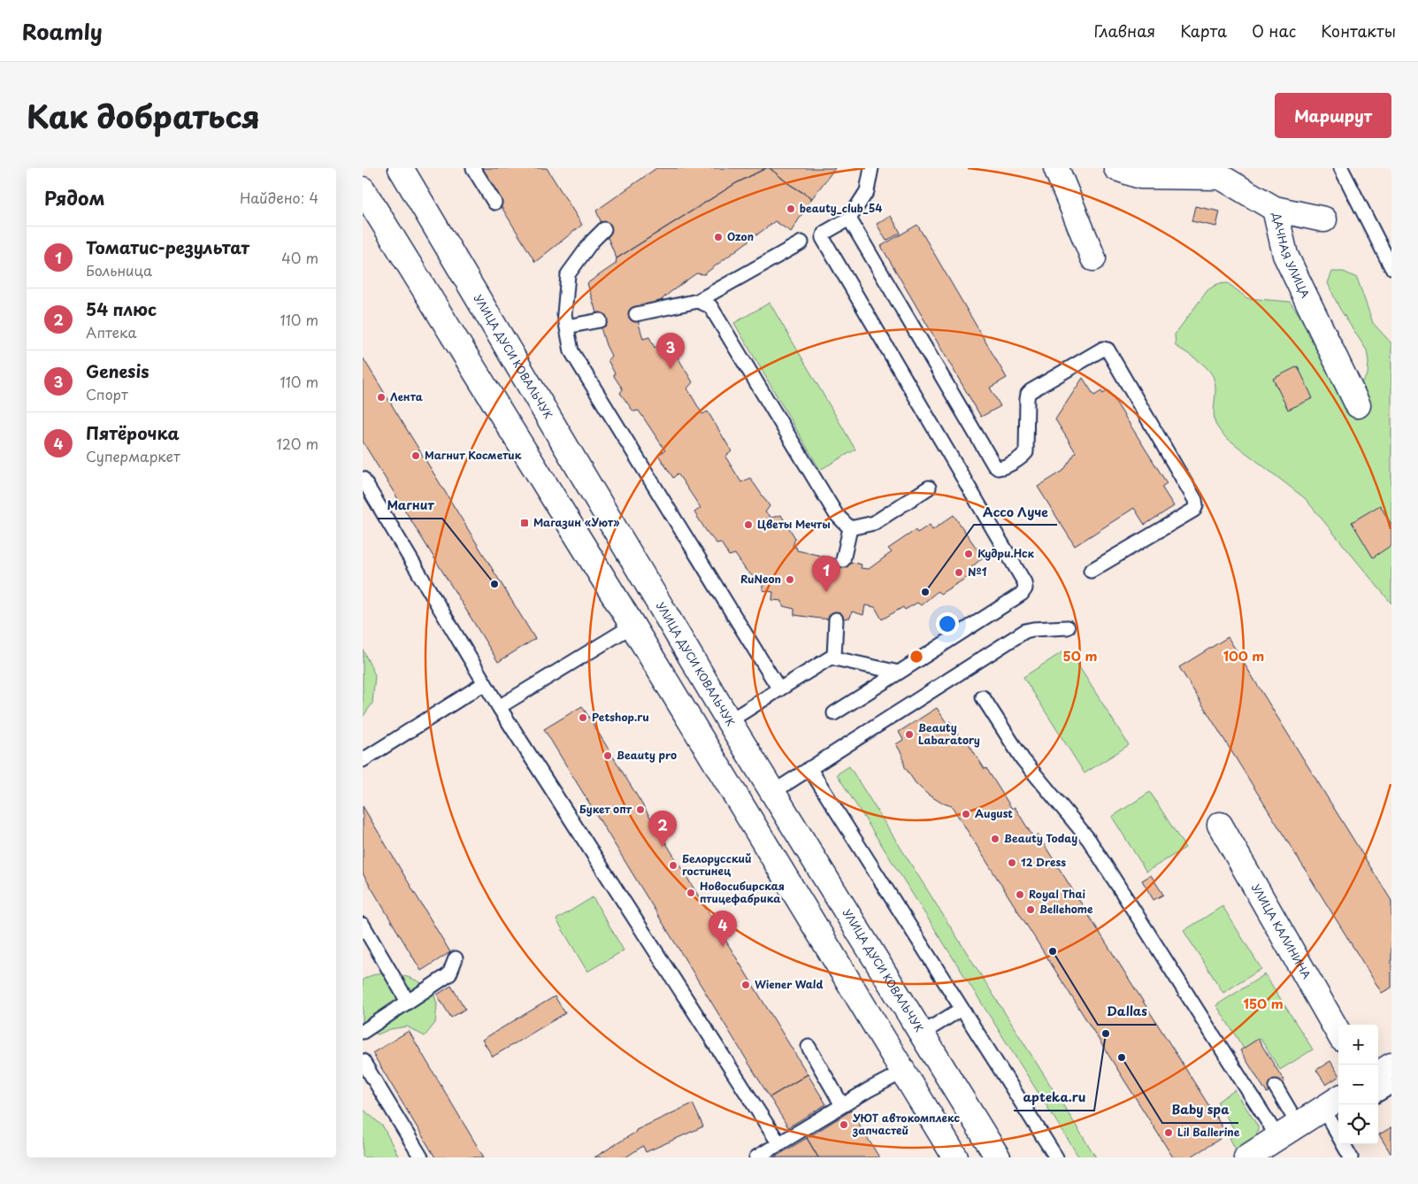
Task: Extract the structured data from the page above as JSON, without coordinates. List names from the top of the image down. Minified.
{"streets":{"main road":["ДАЧНАЯ УЛИЦА","УЛИЦА ДУСИ КОВАЛЬЧУК","УЛИЦА КАЛИНИНА"]},"places":{"other":["beauty_club_54","Ozon","Лента","Магнит Косметик","Цветы Мечты","Кудри.Нск","№1","RuNeon","Магнит","Ассо Луче","Petshop.ru","Beauty Labaratory","Beauty pro","Букет опт","August","Beauty Today","12 Dress","Белорусский гостинец","Новосибирская птицефабрика","Royal Thai","Bellehome","Dallas","Wiener Wald","apteka.ru","Baby spa","УЮТ автокомплекс запчастей","Lil Ballerine"],"transit":["Магазин «Уют»"]},"page":{"header":"Roamly","nav":["Главная","Карта","О нас","Контакты"],"title":"Как добраться","buttons":"Маршрут","heading":["Рядом","Найдено: 4"],"list":[{"mark":"1","name":"Томатис-результат","note":"Больница","value":"40 m"},{"mark":"2","name":"54 плюс","note":"Аптека","value":"110 m"},{"mark":"3","name":"Genesis","note":"Спорт","value":"110 m"},{"mark":"4","name":"Пятёрочка","note":"Супермаркет","value":"120 m"}],"pins":["3","1","2","4"],"map_buttons":["+","−"]},"rings":["50 m","100 m","150 m"]}
